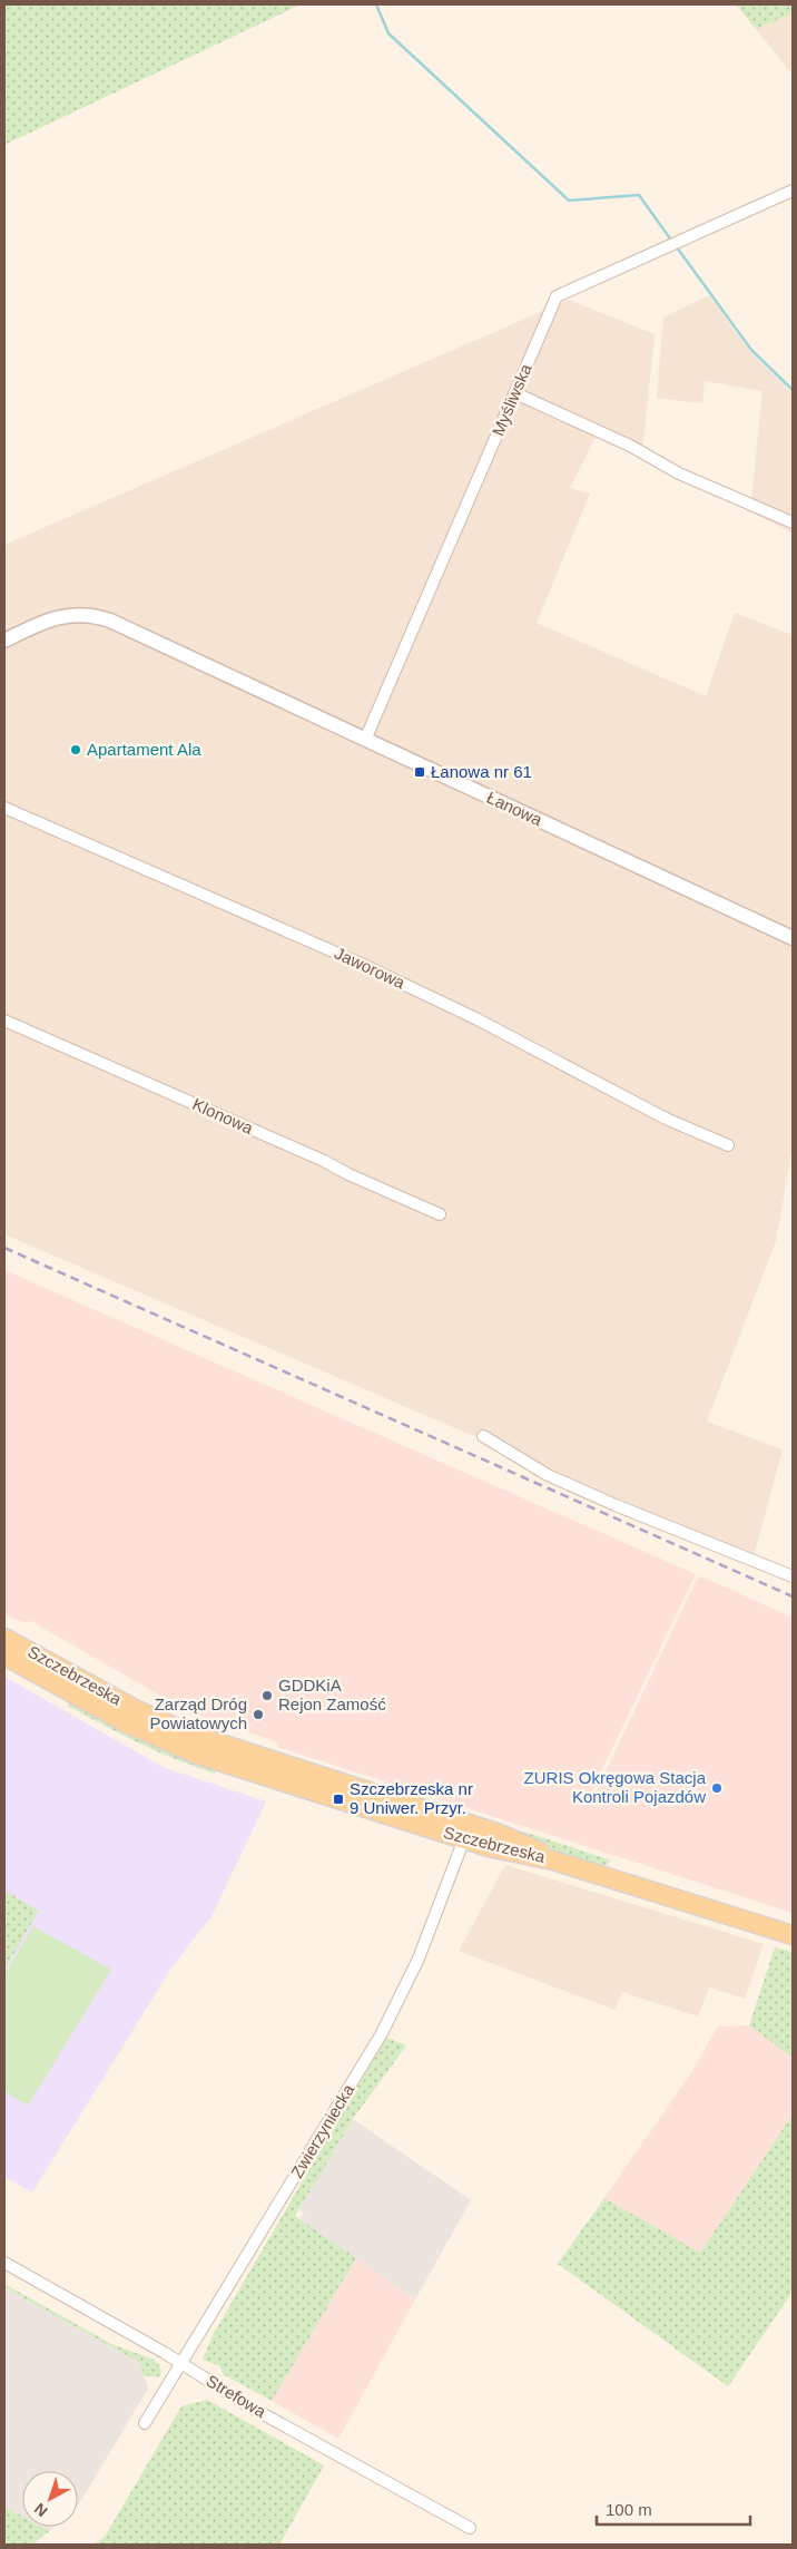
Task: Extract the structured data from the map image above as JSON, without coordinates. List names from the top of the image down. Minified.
{"streets":{"main road":["Szczebrzeska"],"street":["Myśliwska","Łanowa","Jaworowa","Klonowa","Zwierzyniecka","Strefowa"]},"crossings":[["Myśliwska","Łanowa"],["Szczebrzeska","Zwierzyniecka"],["Zwierzyniecka","Strefowa"]],"places":{"other":["Apartament Ala","GDDKiA Rejon Zamość","Zarząd Dróg Powiatowych","ZURIS Okręgowa Stacja Kontroli Pojazdów"],"transit":["Łanowa nr 61","Szczebrzeska nr 9 Uniwer. Przyr."]},"scale_bar":"100 m","north":"bottom left"}
